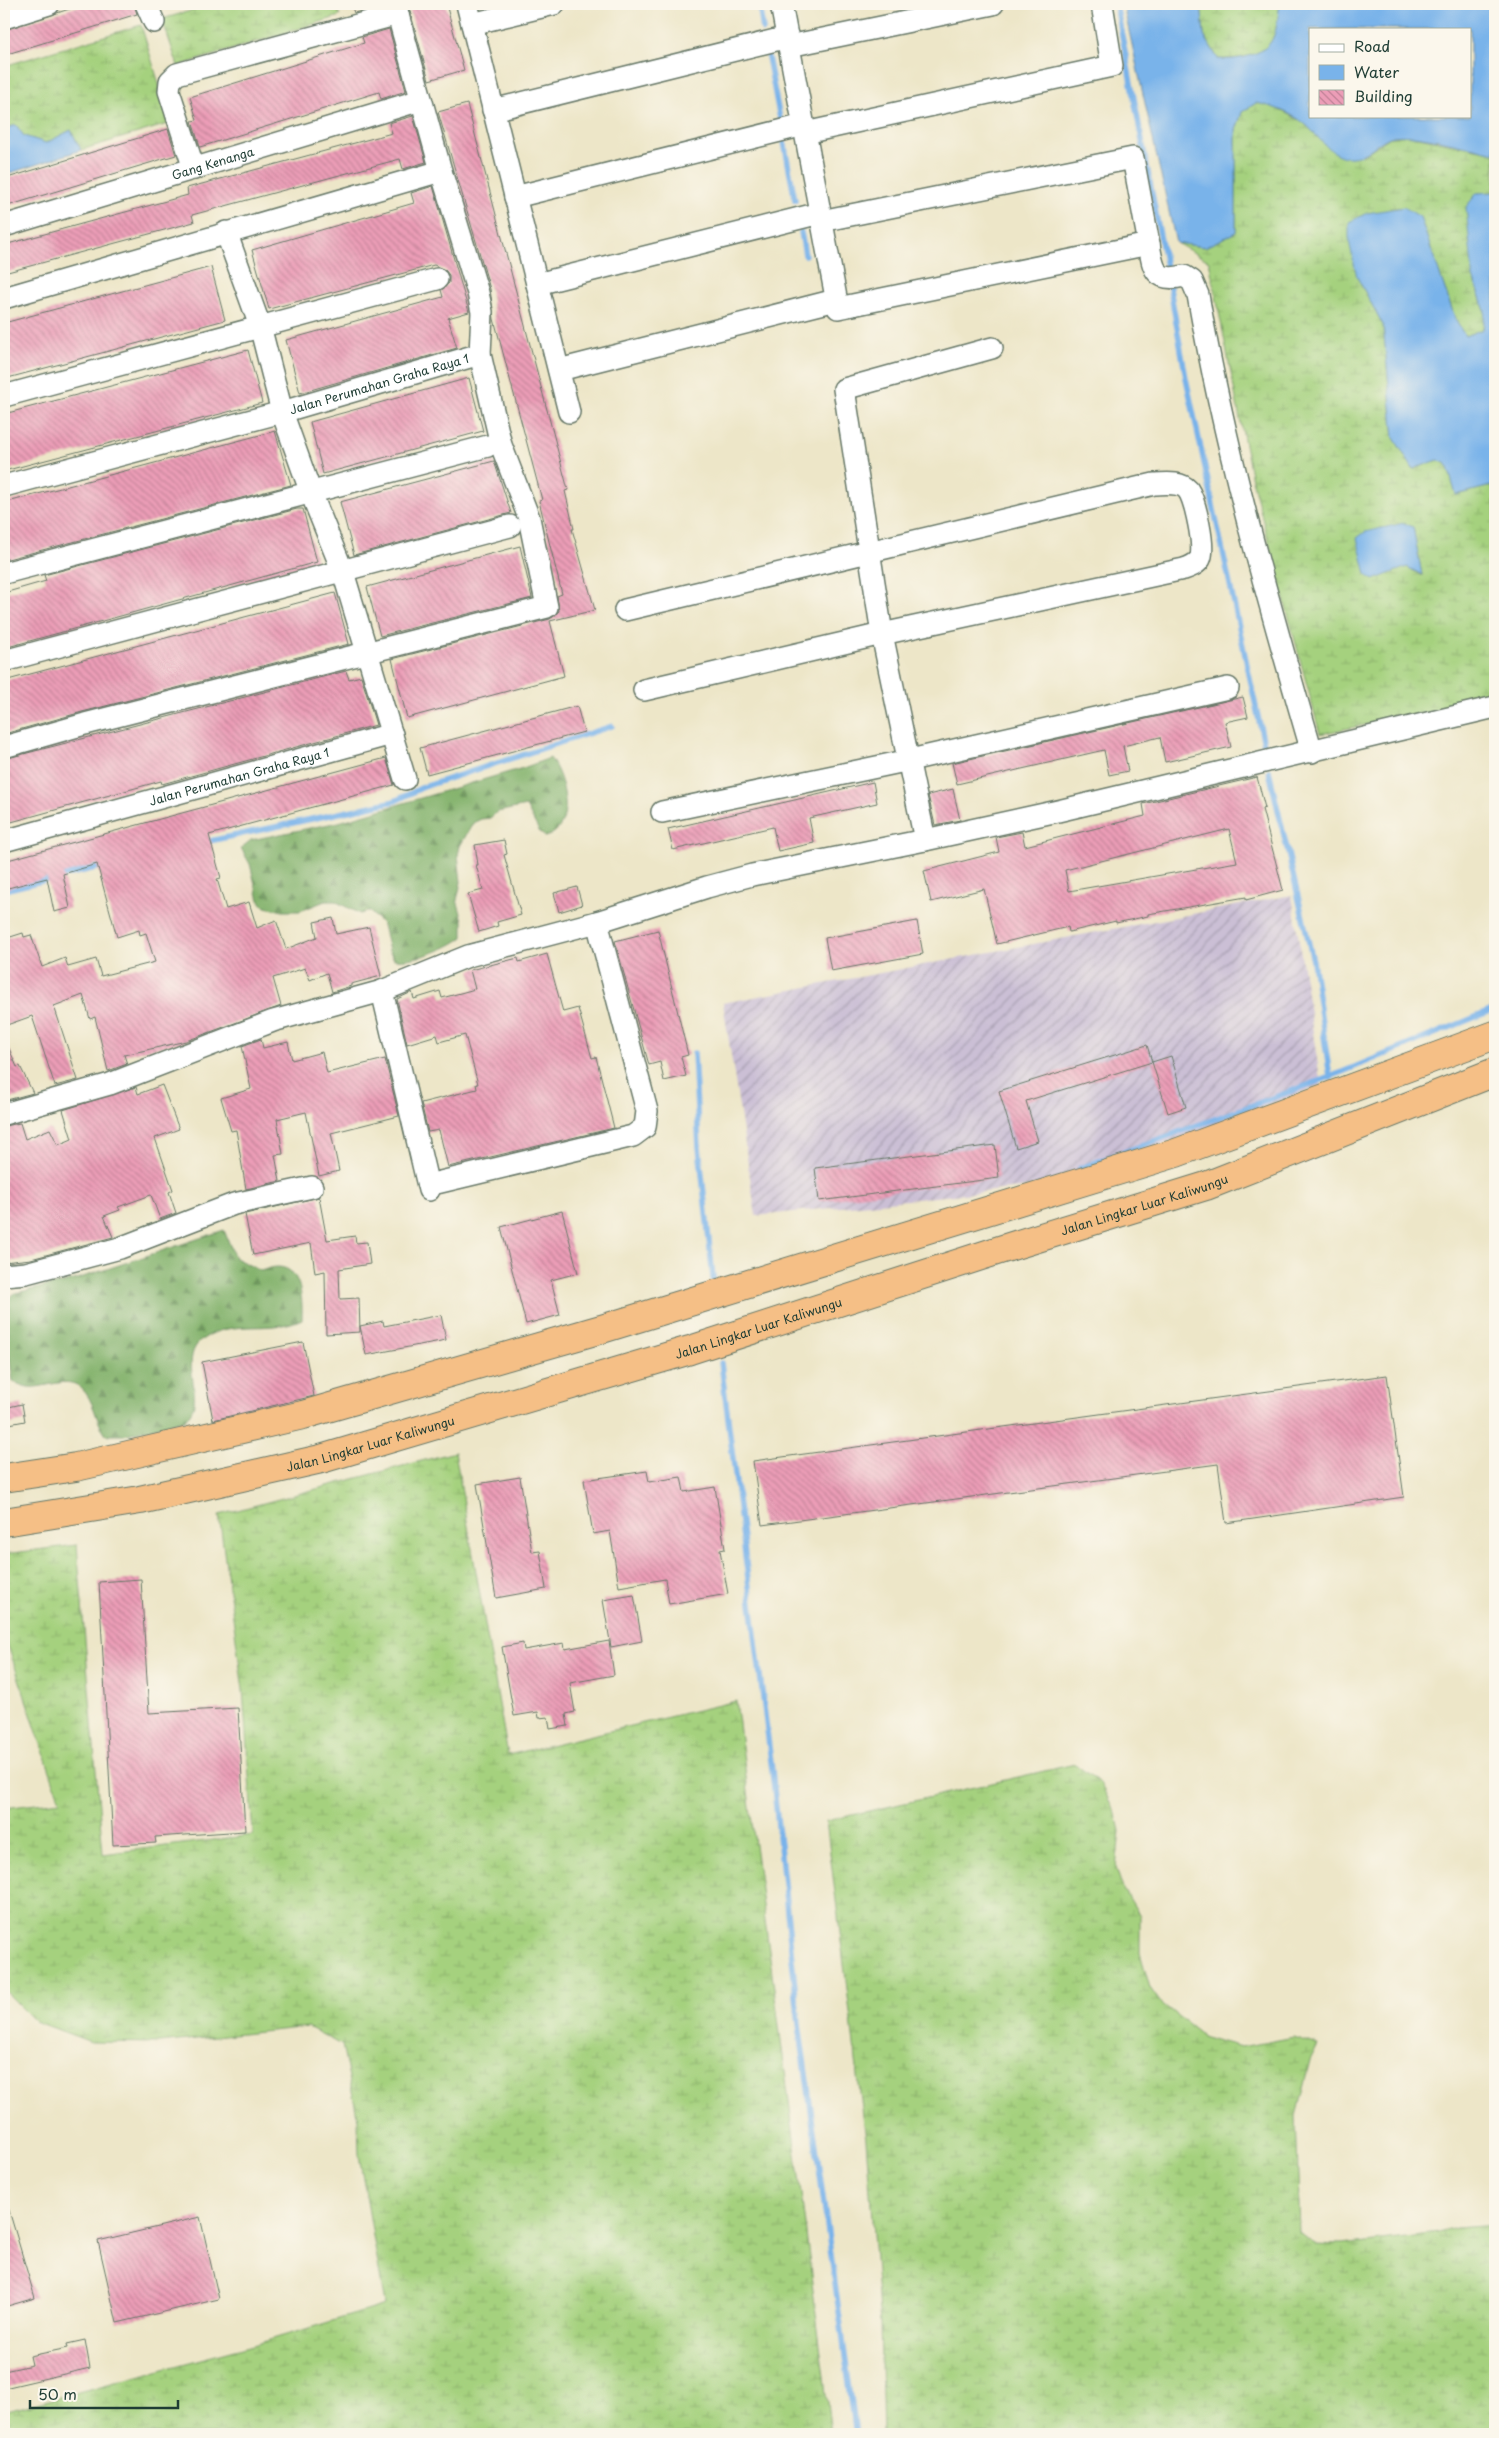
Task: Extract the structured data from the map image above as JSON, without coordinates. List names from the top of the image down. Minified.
{"streets":{"highway":["Jalan Lingkar Luar Kaliwungu"],"street":["Gang Kenanga","Jalan Perumahan Graha Raya 1"]},"legend":["Road","Water","Building"],"scale_bar":"50 m"}
